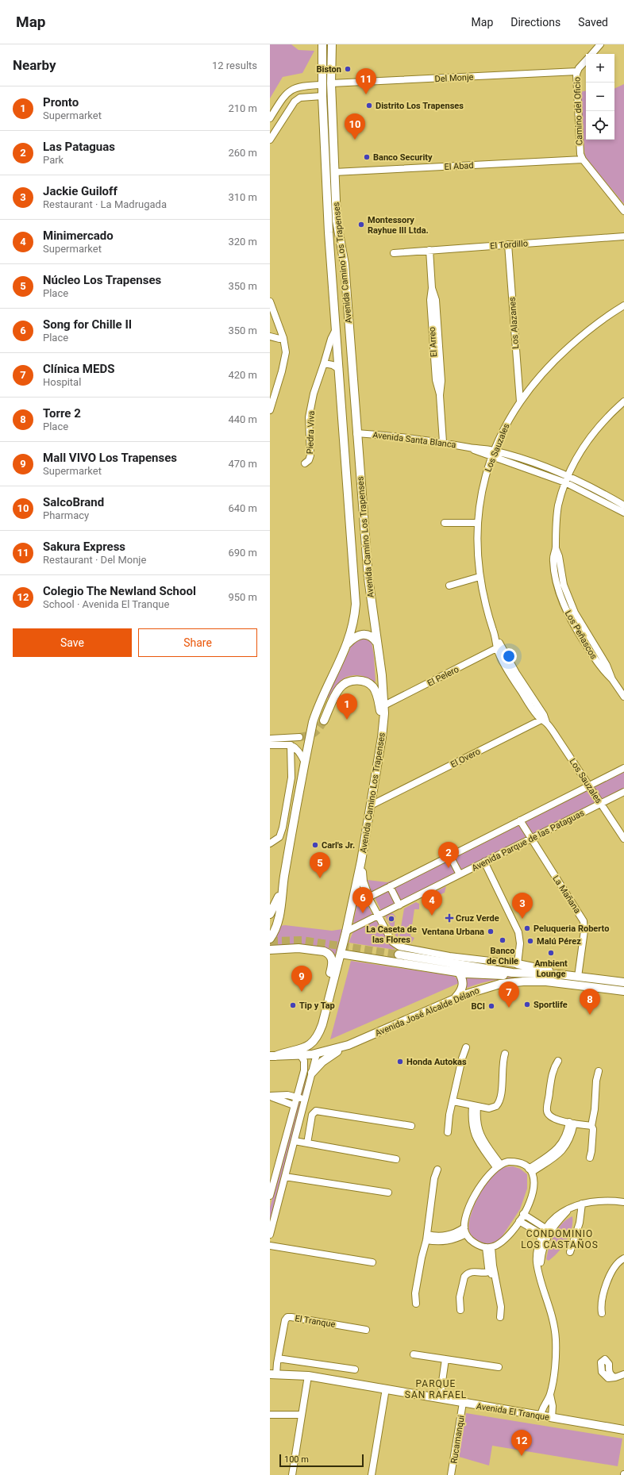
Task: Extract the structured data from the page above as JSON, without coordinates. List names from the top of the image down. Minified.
{"streets":{"main road":["Avenida Camino Los Trapenses","Avenida José Alcalde Délano","Avenida El Tranque"],"street":["Del Monje","Camino del Oficio","El Abad","El Tordillo","Los Alazanes","El Arreo","Piedra Viva","Avenida Santa Blanca","Los Sauzales","Los Peñascos","El Pelero","El Overo","Avenida Parque de las Pataguas","La Mañana","El Tranque","Rucamanqui"]},"crossings":[["Del Monje","Camino del Oficio"],["Del Monje","Avenida Camino Los Trapenses"],["Camino del Oficio","El Abad"],["El Abad","Avenida Camino Los Trapenses"],["El Tordillo","Los Alazanes"],["El Tordillo","El Arreo"],["Avenida Camino Los Trapenses","Piedra Viva"],["Avenida Camino Los Trapenses","Avenida Santa Blanca"],["Avenida Camino Los Trapenses","El Pelero"],["Avenida Camino Los Trapenses","El Overo"],["Avenida Camino Los Trapenses","Avenida Parque de las Pataguas"],["Avenida Camino Los Trapenses","Avenida José Alcalde Délano"],["Los Alazanes","Los Sauzales"],["El Arreo","Avenida Santa Blanca"],["Avenida Santa Blanca","Los Sauzales"],["Avenida Santa Blanca","Los Peñascos"],["Los Sauzales","El Pelero"],["Los Sauzales","El Overo"],["Los Sauzales","Avenida Parque de las Pataguas"],["Avenida Parque de las Pataguas","La Mañana"],["El Tranque","Avenida El Tranque"],["Avenida El Tranque","Rucamanqui"]],"districts":["CONDOMINIO LOS CASTAÑOS","PARQUE SAN RAFAEL"],"places":{"other":["Biston","Distrito Los Trapenses","Banco Security","Montessory Rayhue III Ltda.","Carl's Jr.","La Caseta de las Flores","Peluqueria Roberto","Ventana Urbana","Banco de Chile","Malú Pérez","Ambient Lounge","Sportlife","Tip y Tap","BCI","Honda Autokas"],"health":["Cruz Verde"]},"scale_bar":"100 m","page":{"header":"Map","nav":["Map","Directions","Saved"],"heading":["Nearby","12 results"],"map_buttons":["+","−"],"pins":["11","10","1","2","5","6","4","3","9","7","8","12"],"list":[{"mark":"1","name":"Pronto","note":"Supermarket","value":"210 m"},{"mark":"2","name":"Las Pataguas","note":"Park","value":"260 m"},{"mark":"3","name":"Jackie Guiloff","note":"Restaurant · La Madrugada","value":"310 m"},{"mark":"4","name":"Minimercado","note":"Supermarket","value":"320 m"},{"mark":"5","name":"Núcleo Los Trapenses","note":"Place","value":"350 m"},{"mark":"6","name":"Song for Chille II","note":"Place","value":"350 m"},{"mark":"7","name":"Clínica MEDS","note":"Hospital","value":"420 m"},{"mark":"8","name":"Torre 2","note":"Place","value":"440 m"},{"mark":"9","name":"Mall VIVO Los Trapenses","note":"Supermarket","value":"470 m"},{"mark":"10","name":"SalcoBrand","note":"Pharmacy","value":"640 m"},{"mark":"11","name":"Sakura Express","note":"Restaurant · Del Monje","value":"690 m"},{"mark":"12","name":"Colegio The Newland School","note":"School · Avenida El Tranque","value":"950 m"}],"buttons":["Save","Share"],"scale":"100 m"}}
